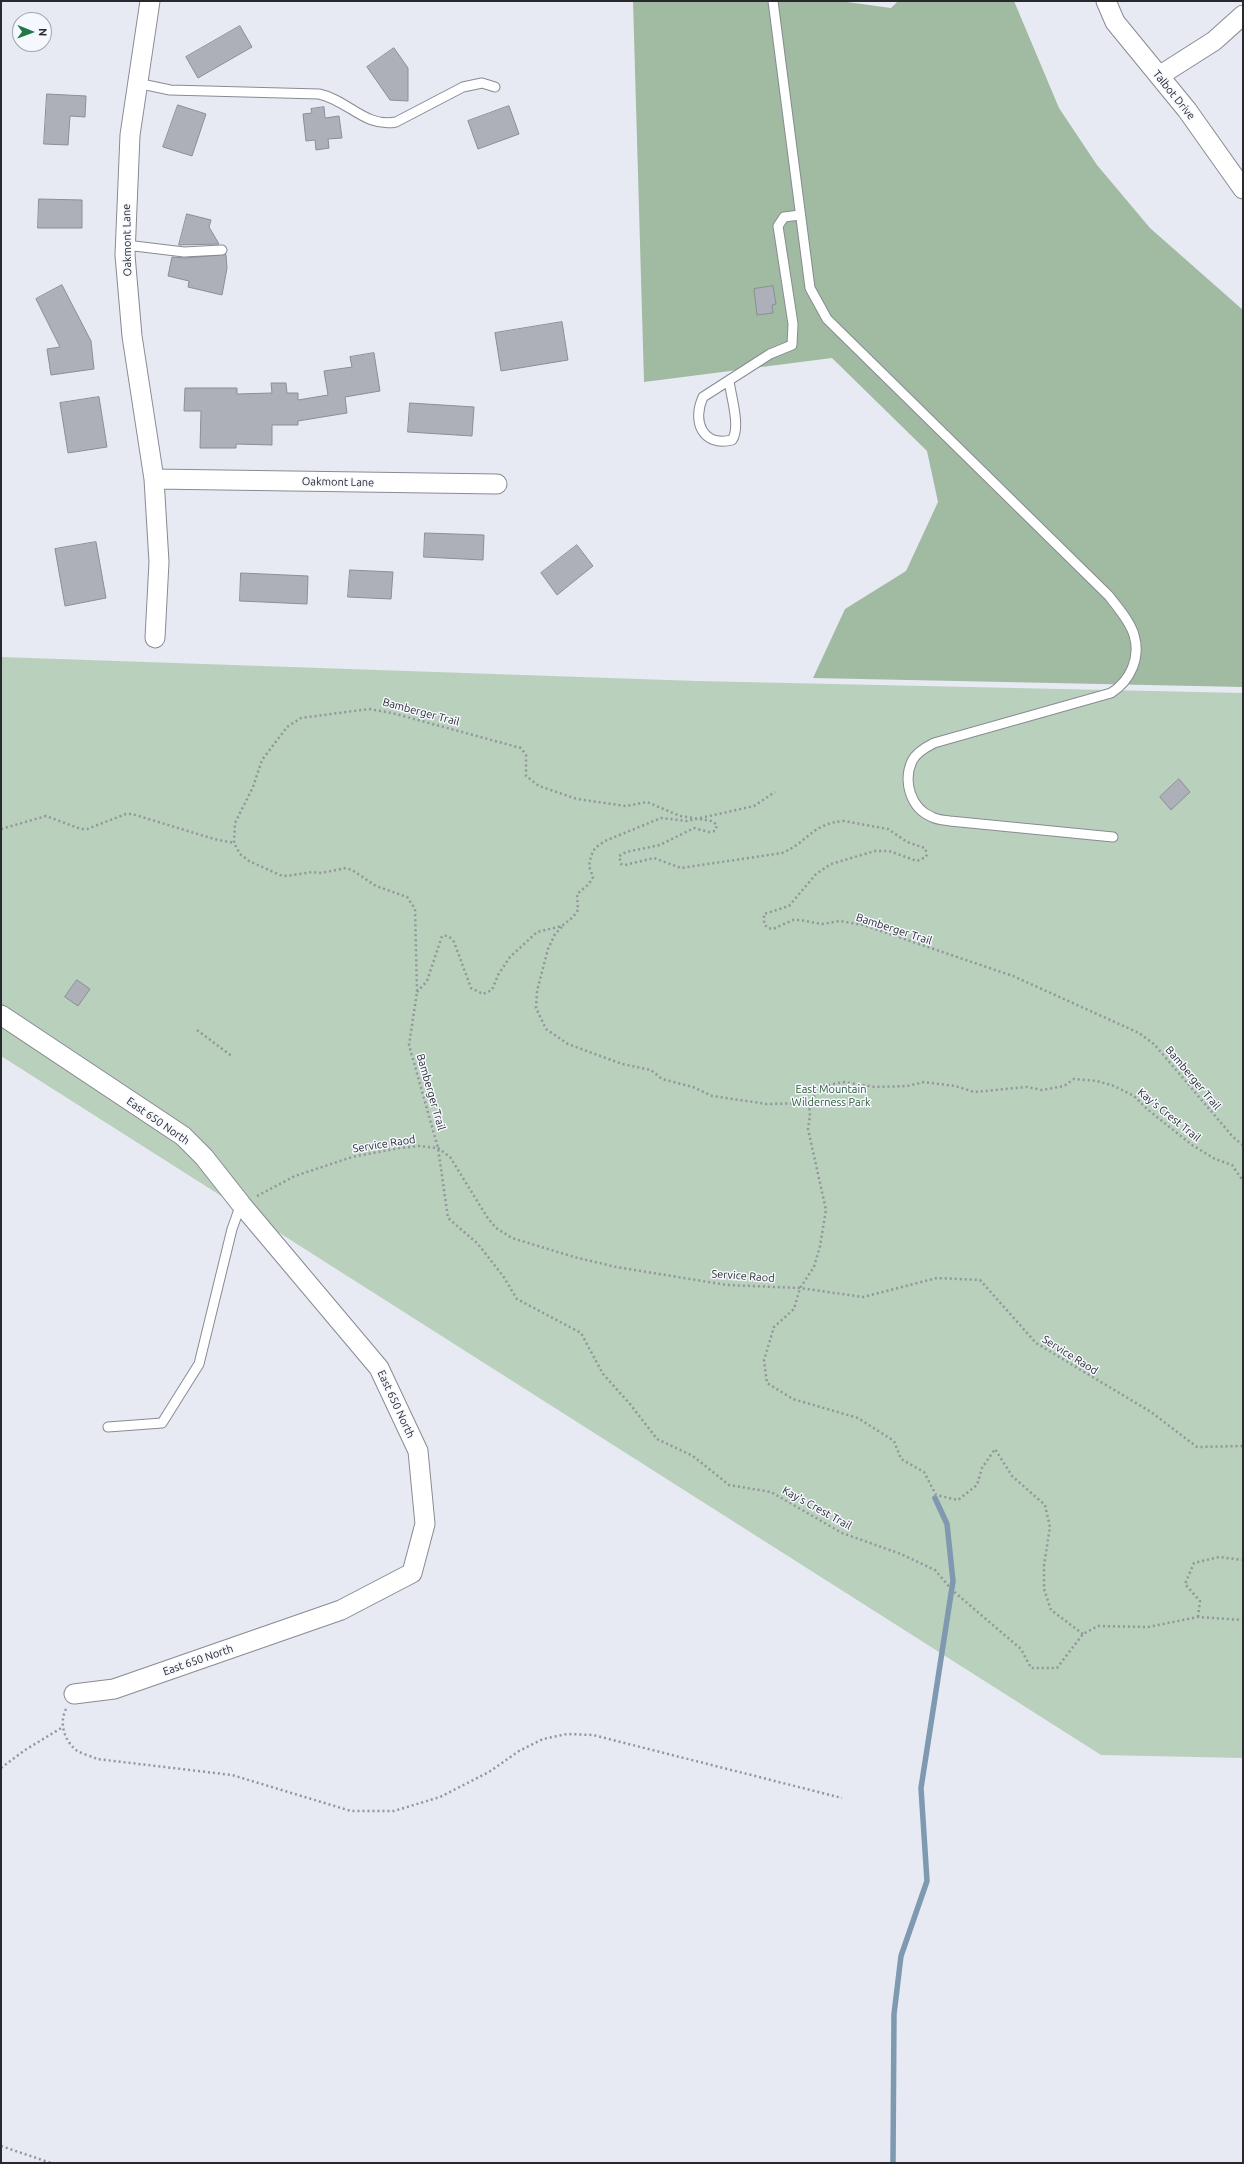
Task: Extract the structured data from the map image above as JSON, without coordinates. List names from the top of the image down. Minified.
{"streets":{"street":["Talbot Drive","Oakmont Lane","East 650 North"],"path":["Bamberger Trail","Kay's Crest Trail","Service Raod"]},"crossings":[["Bamberger Trail","Kay's Crest Trail"],["Bamberger Trail","Service Raod"],["Kay's Crest Trail","Service Raod"],["East 650 North","Service Raod"]],"parks":["East Mountain Wilderness Park"],"north":"right"}
